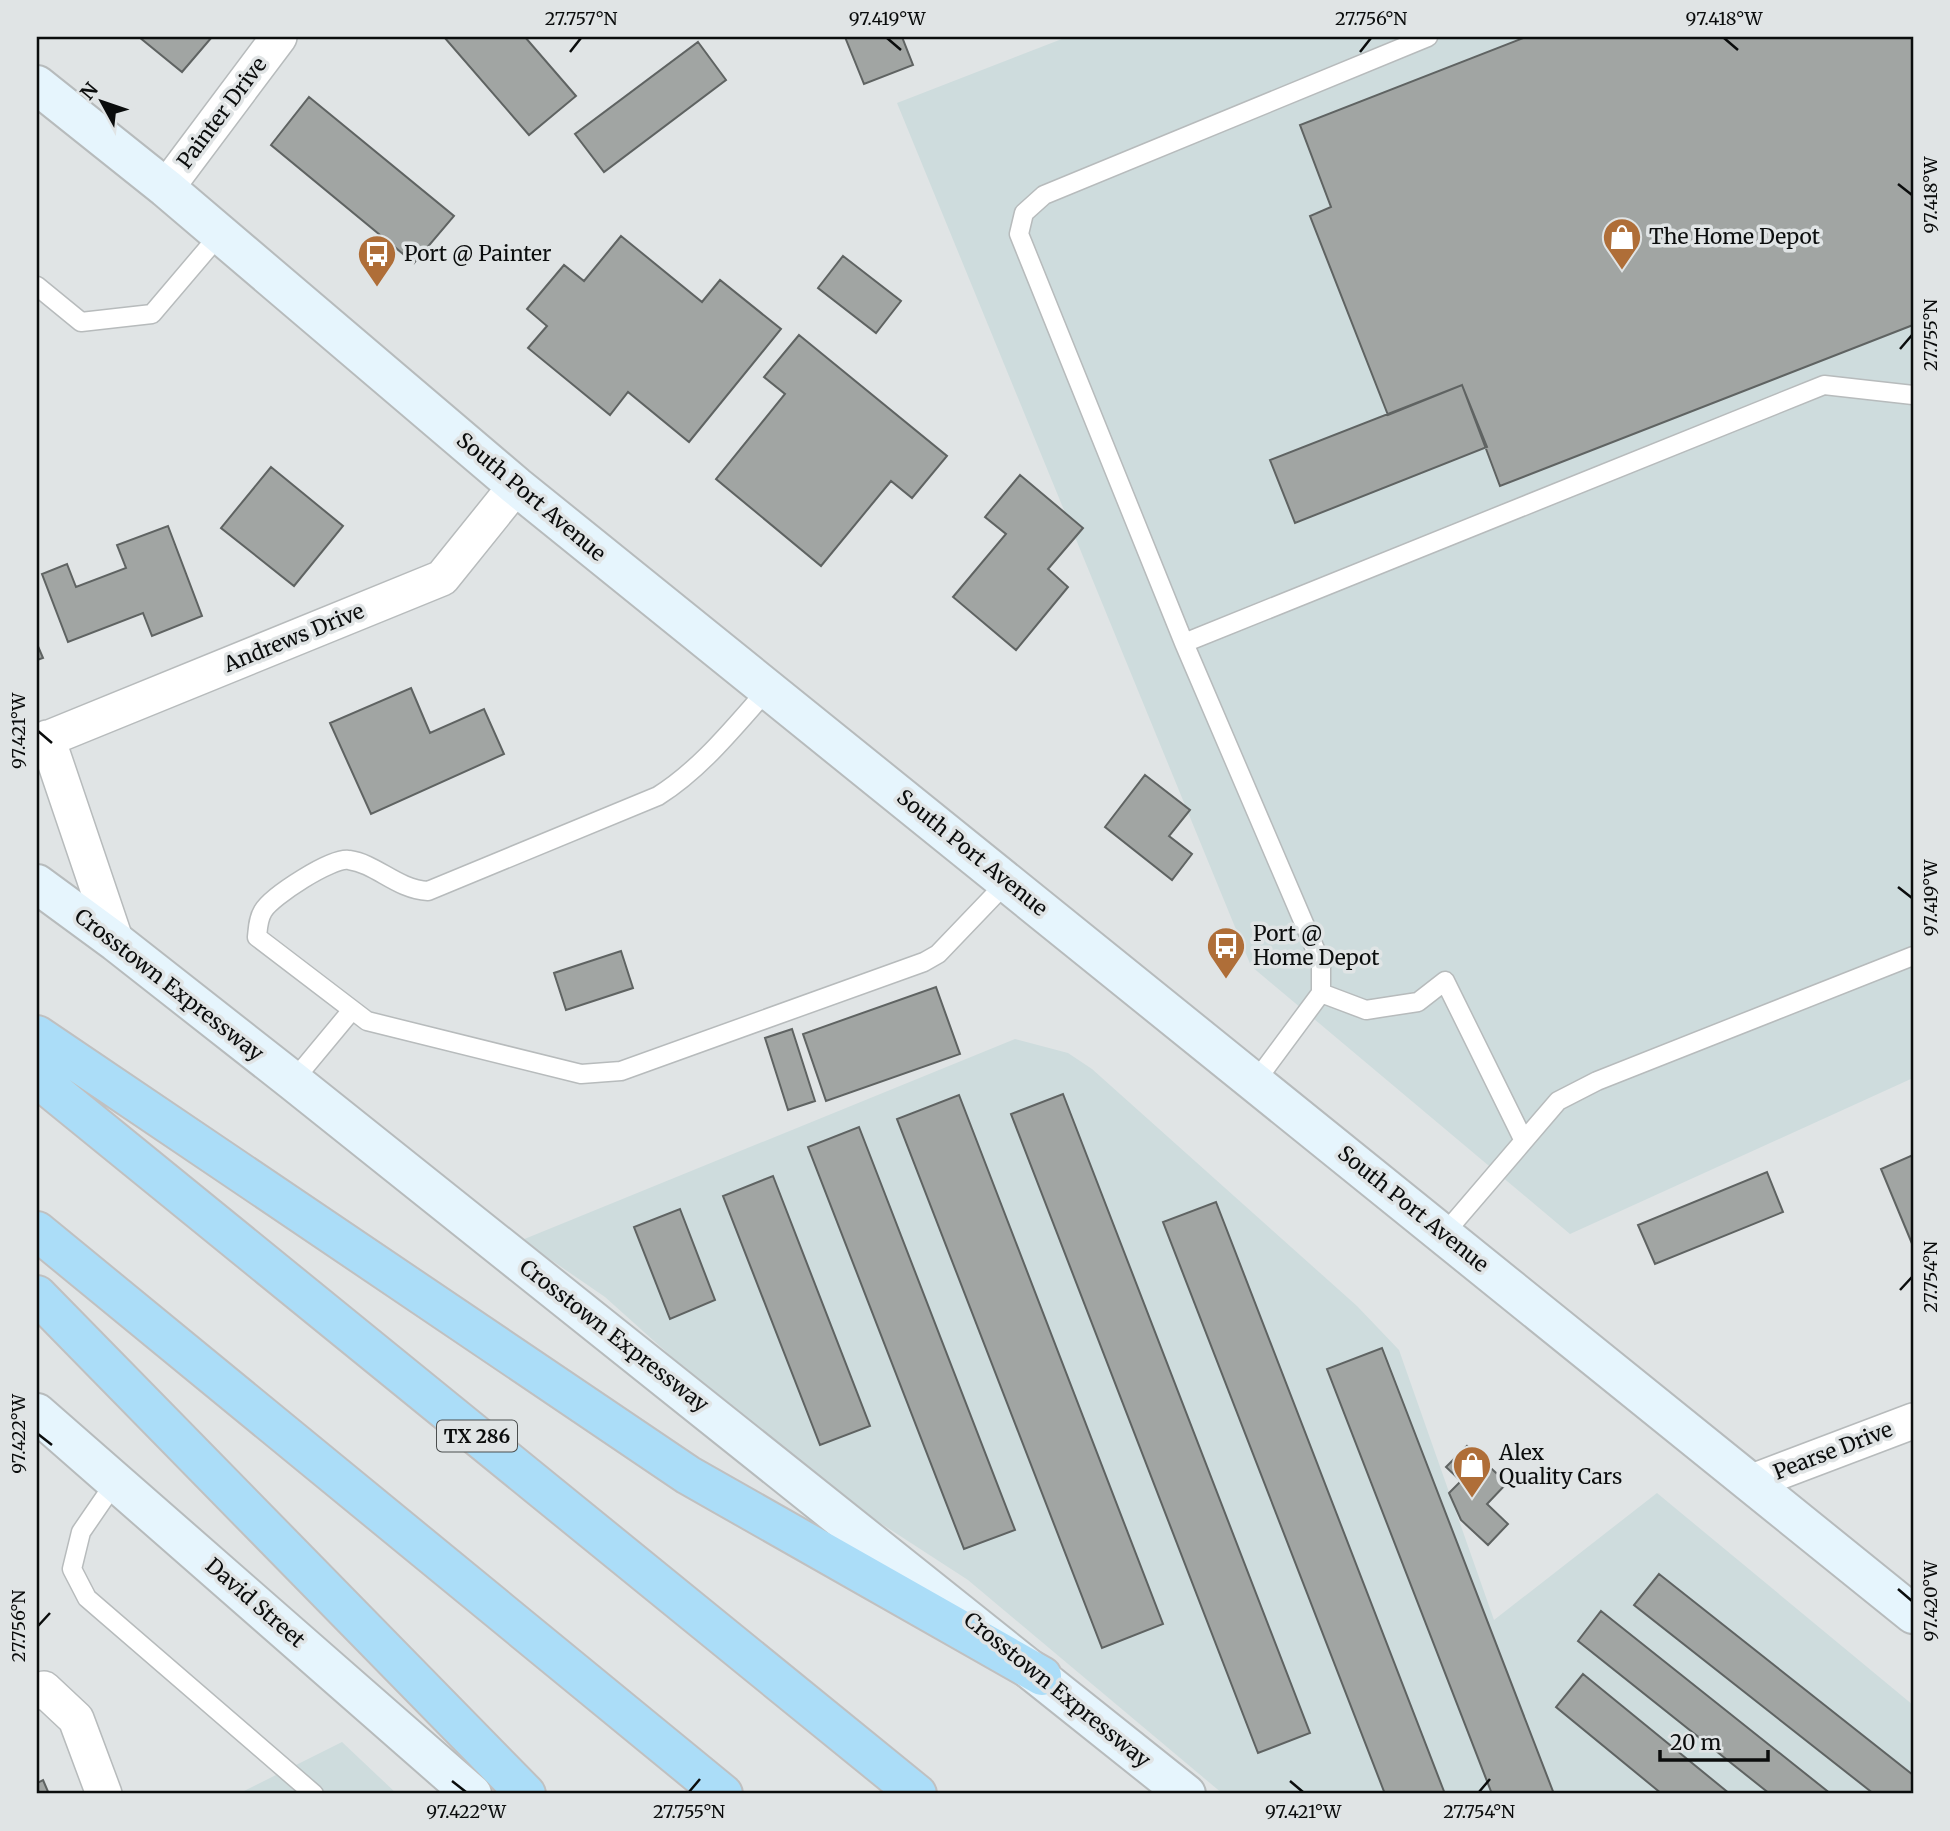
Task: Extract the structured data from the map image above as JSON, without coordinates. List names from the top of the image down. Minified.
{"streets":{"highway":["TX 286"],"main road":["South Port Avenue","Crosstown Expressway","David Street"],"street":["Painter Drive","Andrews Drive","Pearse Drive"]},"crossings":[["Painter Drive","South Port Avenue"],["South Port Avenue","Andrews Drive"],["South Port Avenue","Pearse Drive"]],"places":{"shop":["The Home Depot","Alex Quality Cars"],"bus stop":["Port @ Painter","Port @ Home Depot"]},"scale_bar":"20 m","north":"top left","coordinates":["27.757°N","97.419°W","27.756°N","97.418°W","27.755°N","97.421°W","27.754°N","97.422°W","97.420°W"]}
